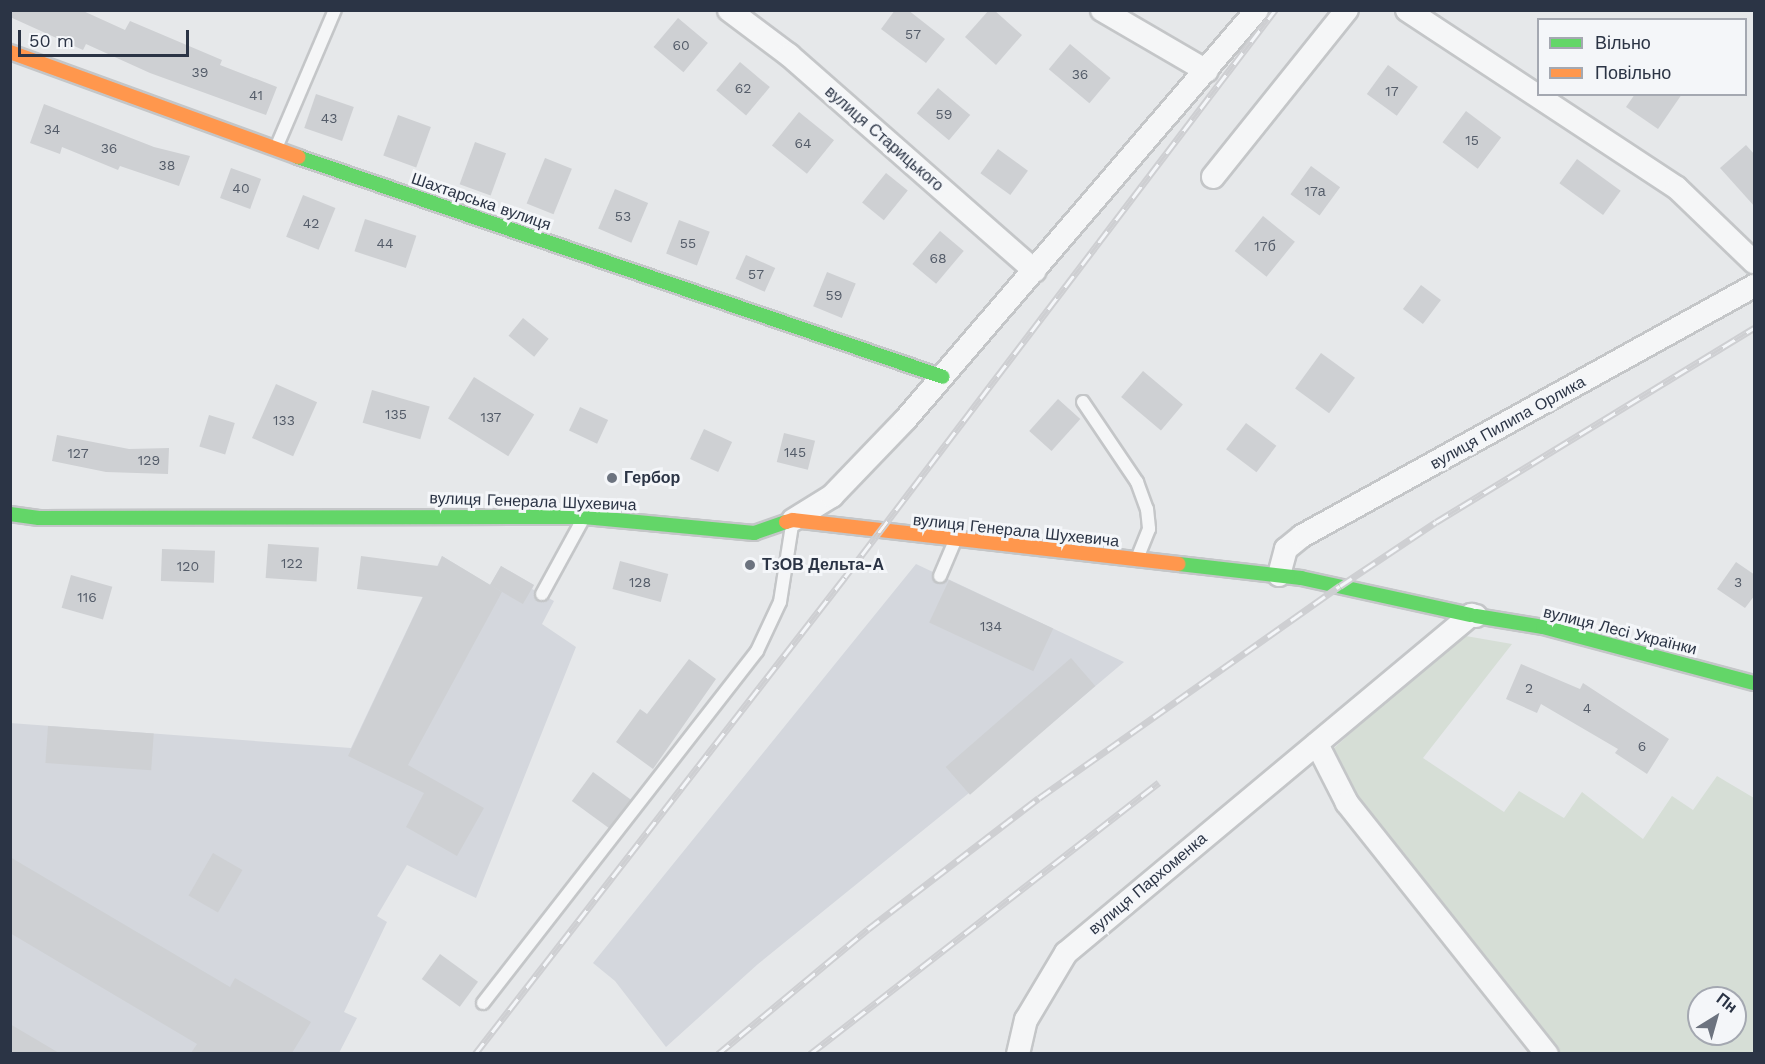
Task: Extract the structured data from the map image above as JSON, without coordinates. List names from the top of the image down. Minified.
{"streets":{"street":["вулиця Старицького","Шахтарська вулиця","вулиця Пилипа Орлика","вулиця Генерала Шухевича","вулиця Лесі Українки","вулиця Пархоменка"]},"crossings":[["вулиця Пилипа Орлика","вулиця Генерала Шухевича"],["вулиця Генерала Шухевича","вулиця Лесі Українки"],["вулиця Генерала Шухевича","вулиця Пархоменка"],["вулиця Лесі Українки","вулиця Пархоменка"]],"places":["Гербор","ТзОВ Дельта-А"],"house_numbers":["57","60","39","36","62","17","41","59","43","34","15","64","36","38","40","17а","53","42","44","55","17б","68","57","59","135","137","133","145","127","129","122","120","128","3","116","134","2","4","6"],"legend":["Вільно","Повільно"],"scale_bar":"50 m","north":"top right"}
